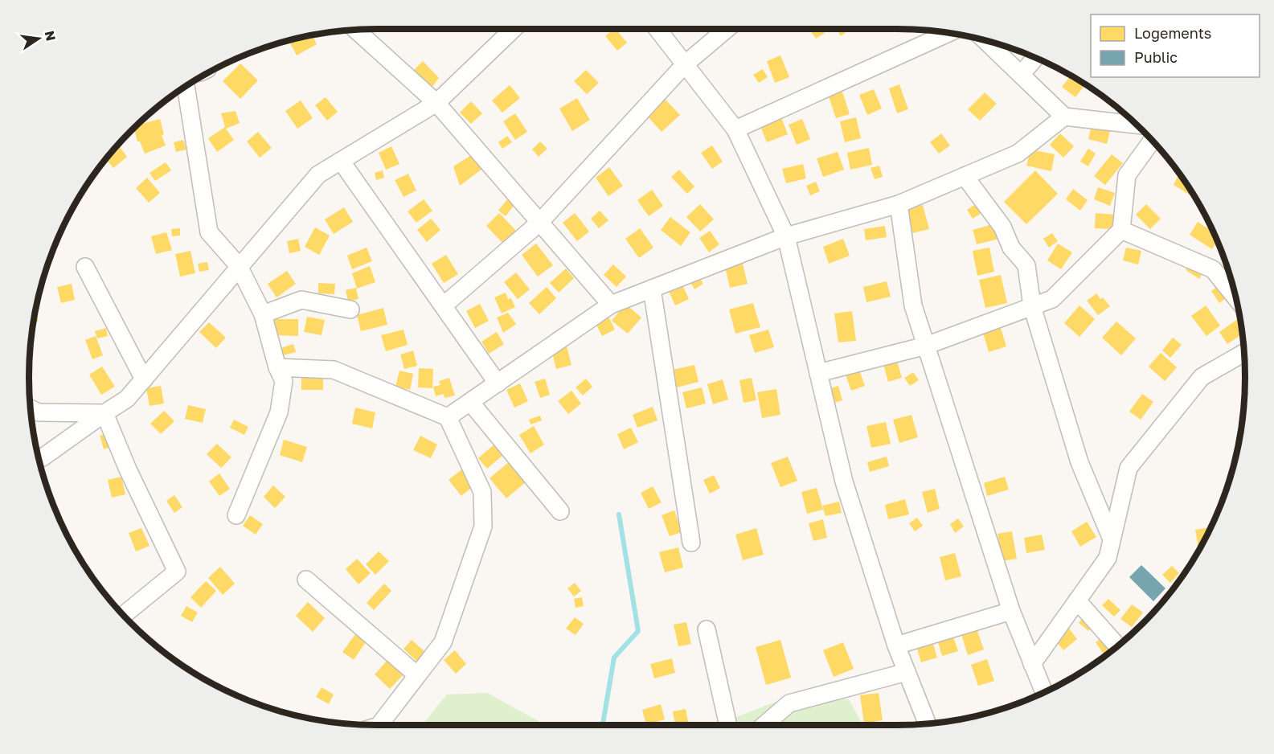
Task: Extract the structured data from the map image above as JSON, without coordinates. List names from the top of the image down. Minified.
{"legend":["Logements","Public"],"north":"right"}
